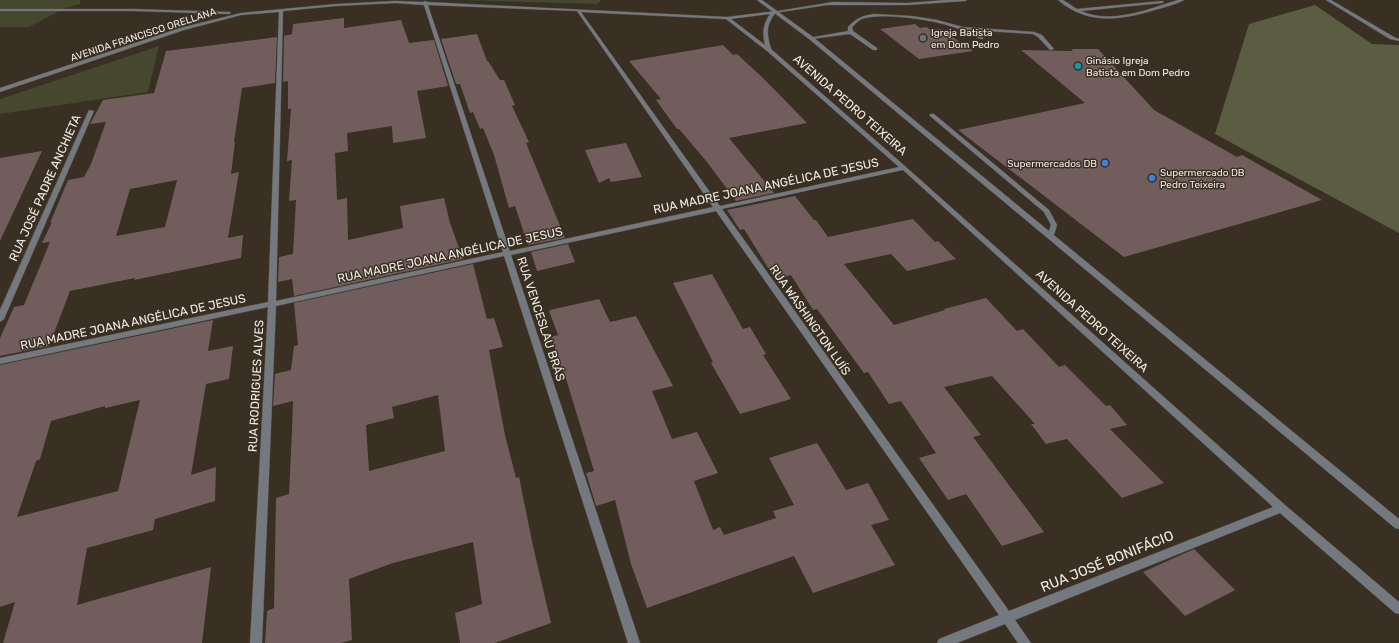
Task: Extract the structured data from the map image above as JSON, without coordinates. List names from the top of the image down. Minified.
{"streets":{"street":["AVENIDA FRANCISCO ORELLANA","AVENIDA PEDRO TEIXEIRA","RUA MADRE JOANA ANGÉLICA DE JESUS","RUA JOSÉ PADRE ANCHIETA","RUA VENCESLAU BRÁS","RUA WASHINGTON LUÍS","RUA RODRIGUES ALVES","RUA JOSÉ BONIFÁCIO"]},"crossings":[["AVENIDA FRANCISCO ORELLANA","AVENIDA PEDRO TEIXEIRA"],["AVENIDA FRANCISCO ORELLANA","RUA VENCESLAU BRÁS"],["AVENIDA FRANCISCO ORELLANA","RUA WASHINGTON LUÍS"],["AVENIDA FRANCISCO ORELLANA","RUA RODRIGUES ALVES"],["AVENIDA PEDRO TEIXEIRA","RUA MADRE JOANA ANGÉLICA DE JESUS"],["AVENIDA PEDRO TEIXEIRA","RUA JOSÉ BONIFÁCIO"],["RUA MADRE JOANA ANGÉLICA DE JESUS","RUA VENCESLAU BRÁS"],["RUA MADRE JOANA ANGÉLICA DE JESUS","RUA WASHINGTON LUÍS"],["RUA MADRE JOANA ANGÉLICA DE JESUS","RUA RODRIGUES ALVES"],["RUA WASHINGTON LUÍS","RUA JOSÉ BONIFÁCIO"]],"places":["Igreja Batista em Dom Pedro","Ginásio Igreja Batista em Dom Pedro","Supermercados DB","Supermercado DB Pedro Teixeira"]}
